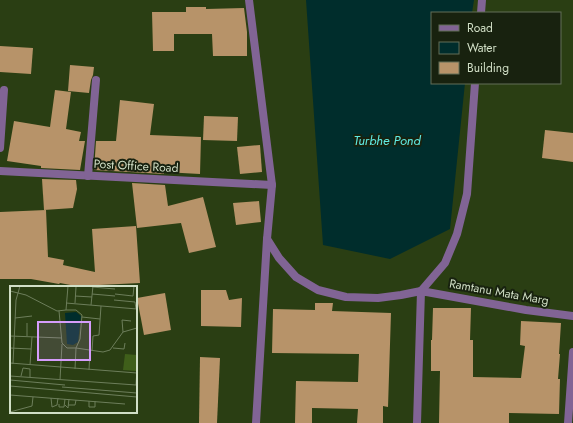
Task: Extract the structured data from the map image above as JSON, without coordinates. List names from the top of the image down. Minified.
{"streets":{"street":["Post Office Road","Ramtanu Mata Marg"]},"water":["Turbhe Pond"],"legend":["Road","Water","Building"]}
